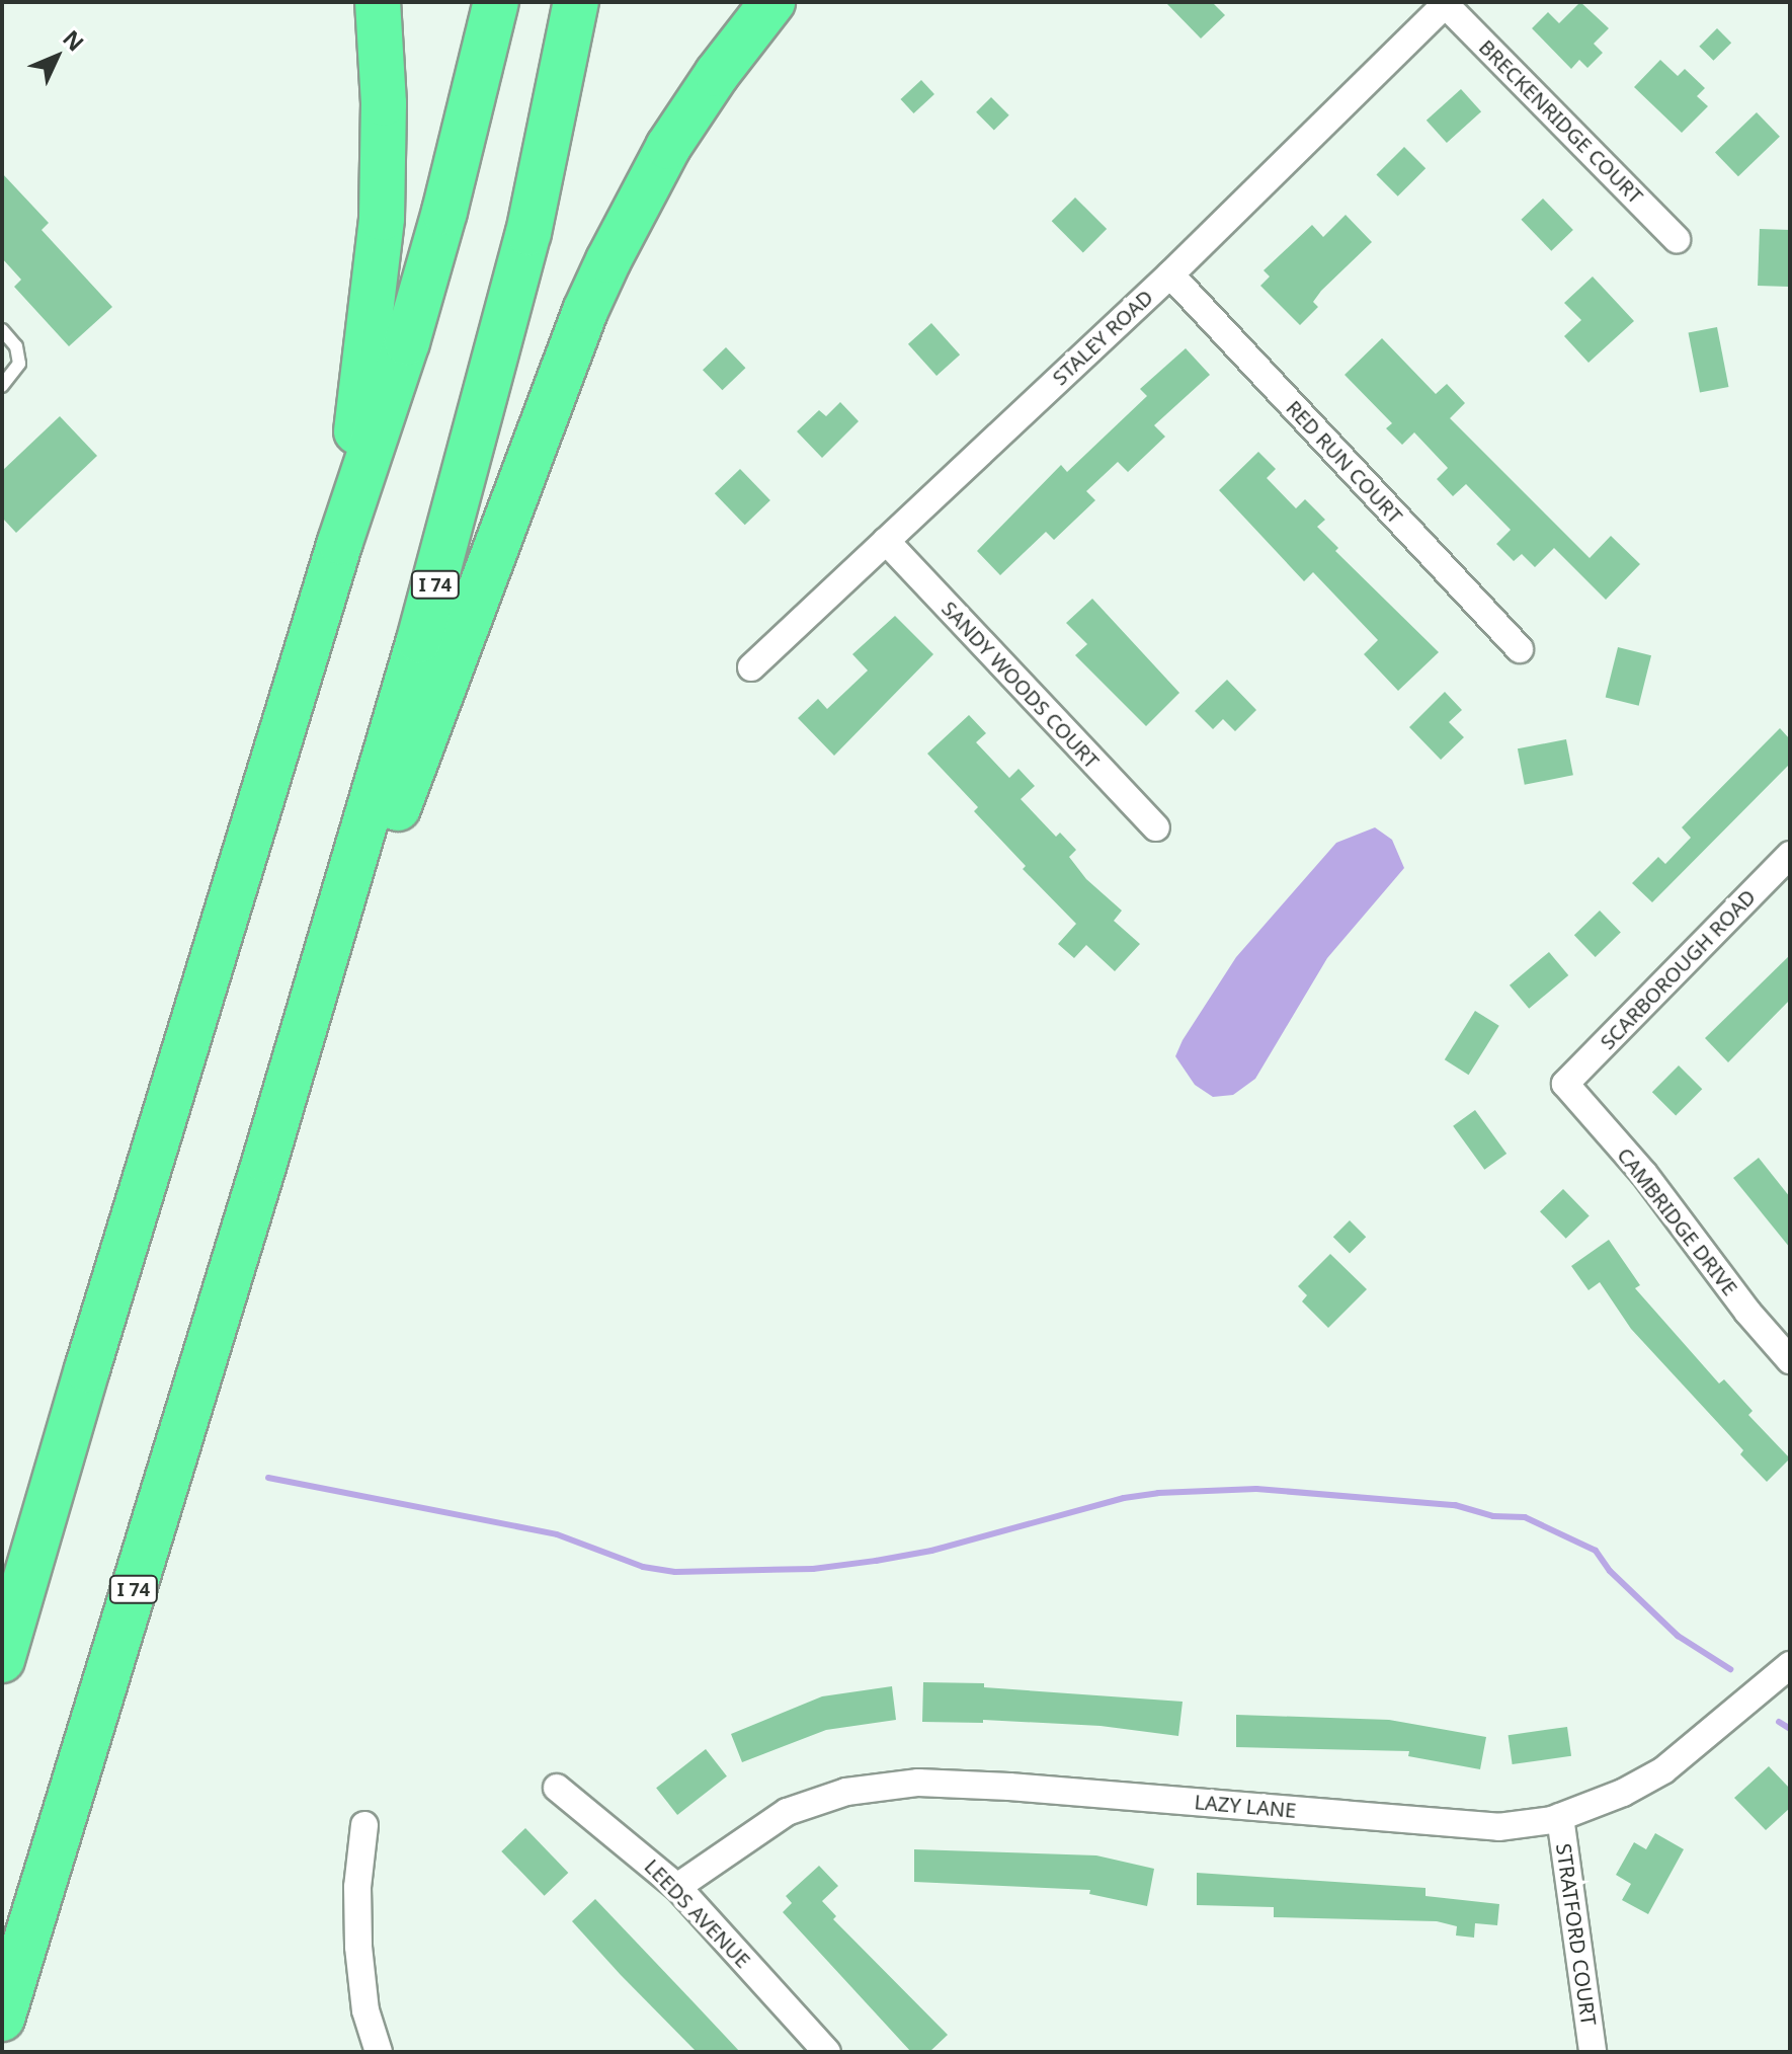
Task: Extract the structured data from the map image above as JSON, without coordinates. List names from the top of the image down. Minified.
{"streets":{"highway":["I 74"],"street":["BRECKENRIDGE COURT","STALEY ROAD","RED RUN COURT","SANDY WOODS COURT","SCARBOROUGH ROAD","CAMBRIDGE DRIVE","LAZY LANE","LEEDS AVENUE","STRATFORD COURT"]},"crossings":[["BRECKENRIDGE COURT","STALEY ROAD"],["STALEY ROAD","RED RUN COURT"],["STALEY ROAD","SANDY WOODS COURT"],["SCARBOROUGH ROAD","CAMBRIDGE DRIVE"],["LAZY LANE","LEEDS AVENUE"],["LAZY LANE","STRATFORD COURT"]],"north":"top right"}
